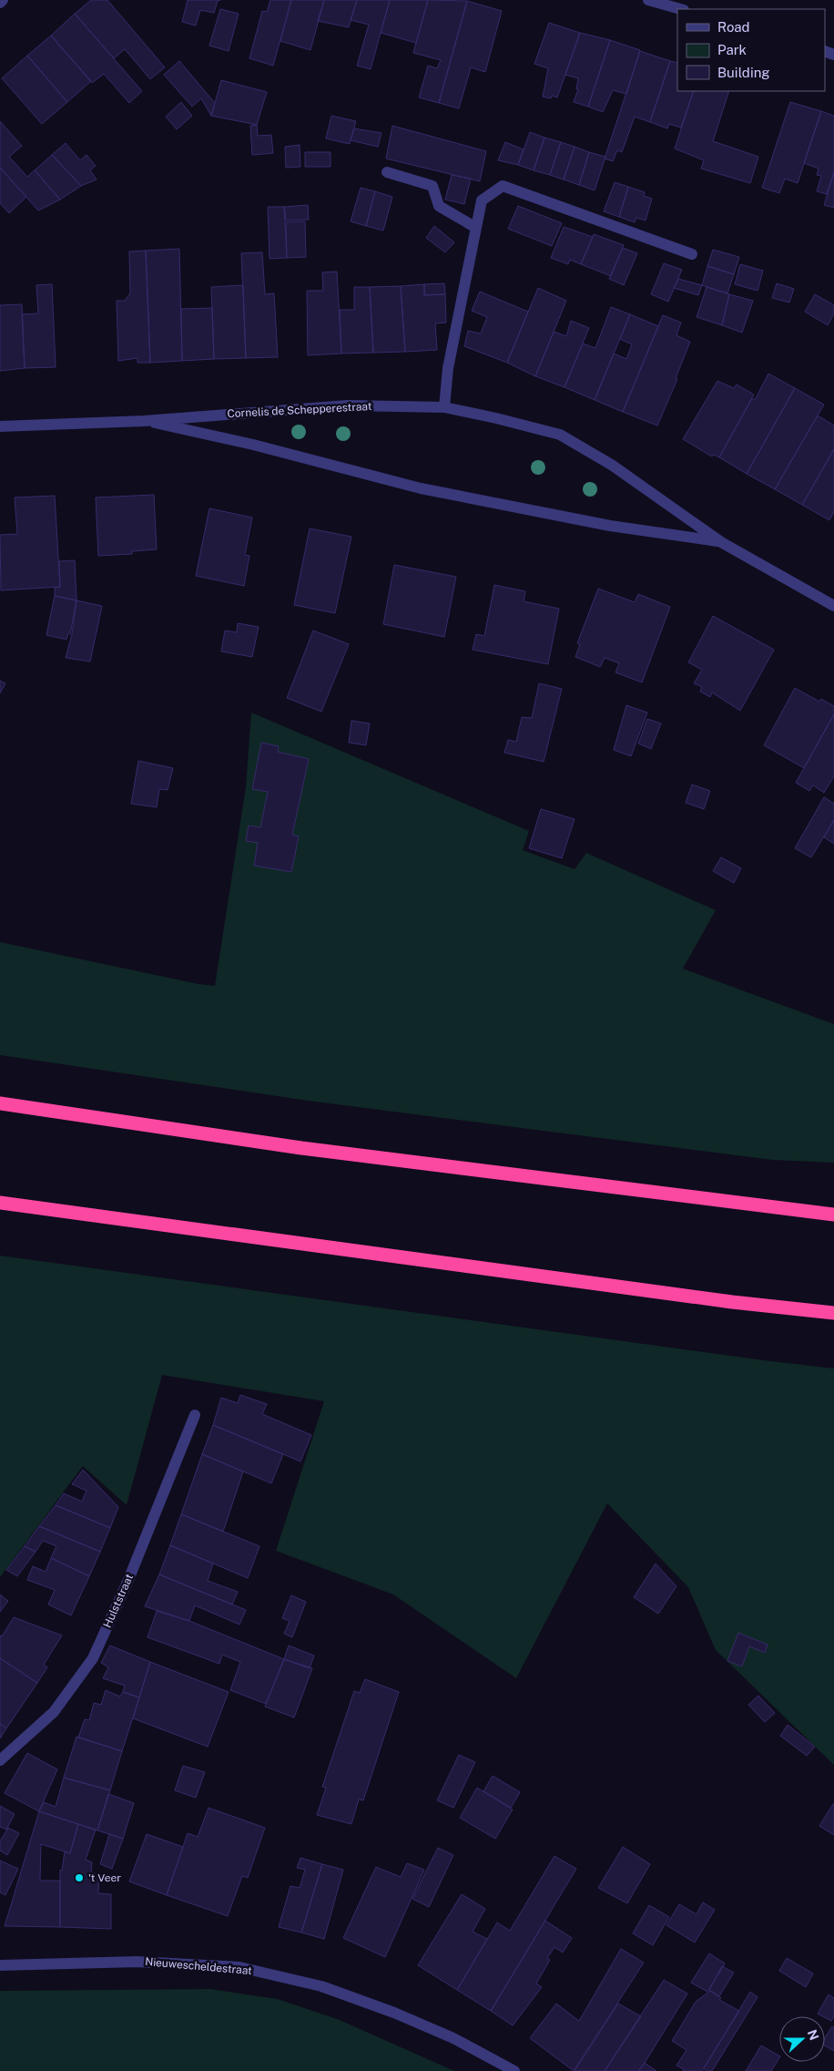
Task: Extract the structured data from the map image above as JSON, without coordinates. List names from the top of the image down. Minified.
{"streets":{"street":["Cornelis de Schepperestraat","Hulststraat","Nieuwescheldestraat"]},"places":["'t Veer"],"legend":["Road","Park","Building"],"north":"right"}
